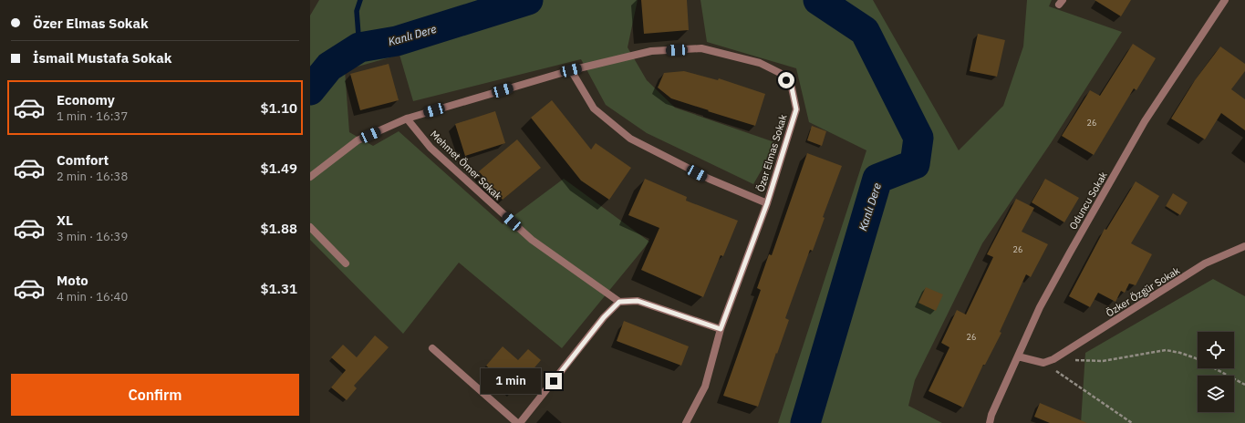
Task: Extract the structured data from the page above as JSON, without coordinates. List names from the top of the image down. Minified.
{"streets":{"street":["Özer Elmas Sokak","Mehmet Ömer Sokak","Oduncu Sokak","Özker Özgür Sokak"]},"crossings":[["Özer Elmas Sokak","Mehmet Ömer Sokak"]],"water":["Kanlı Dere"],"house_numbers":["26","26","26"],"page":{"banner":["Özer Elmas Sokak","İsmail Mustafa Sokak"],"list":[{"name":"Economy","note":"1 min · 16:37","value":"$1.10"},{"name":"Comfort","note":"2 min · 16:38","value":"$1.49"},{"name":"XL","note":"3 min · 16:39","value":"$1.88"},{"name":"Moto","note":"4 min · 16:40","value":"$1.31"}],"buttons":"Confirm","bubble":"1 min"}}
